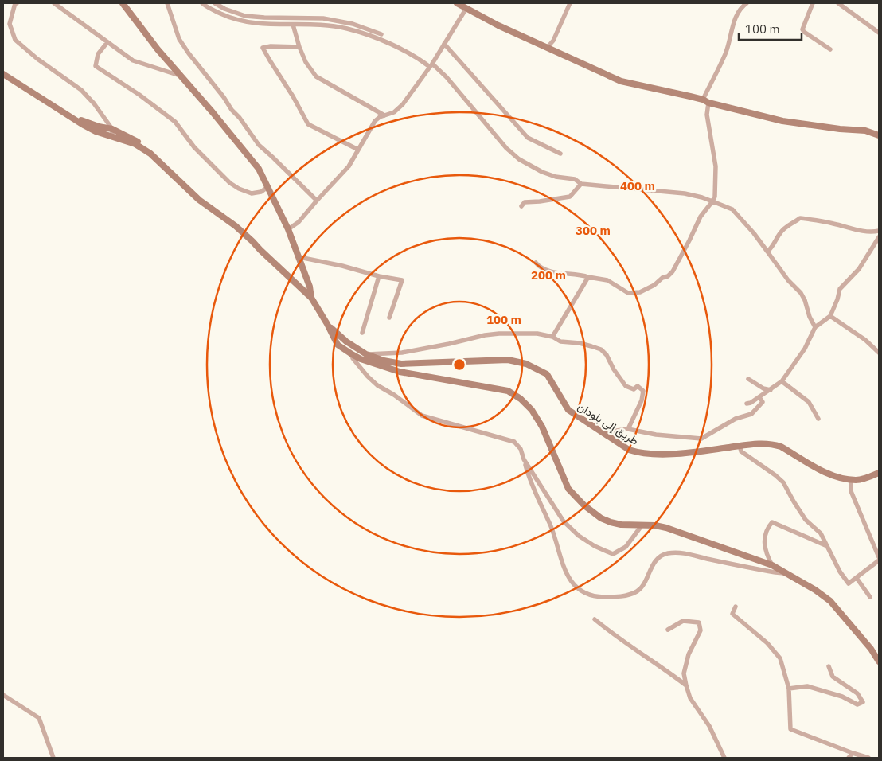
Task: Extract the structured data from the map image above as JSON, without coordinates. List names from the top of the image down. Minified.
{"streets":{"main road":["طريق إلى بلودان"]},"scale_bar":"100 m","rings":["400 m","300 m","200 m","100 m"]}
